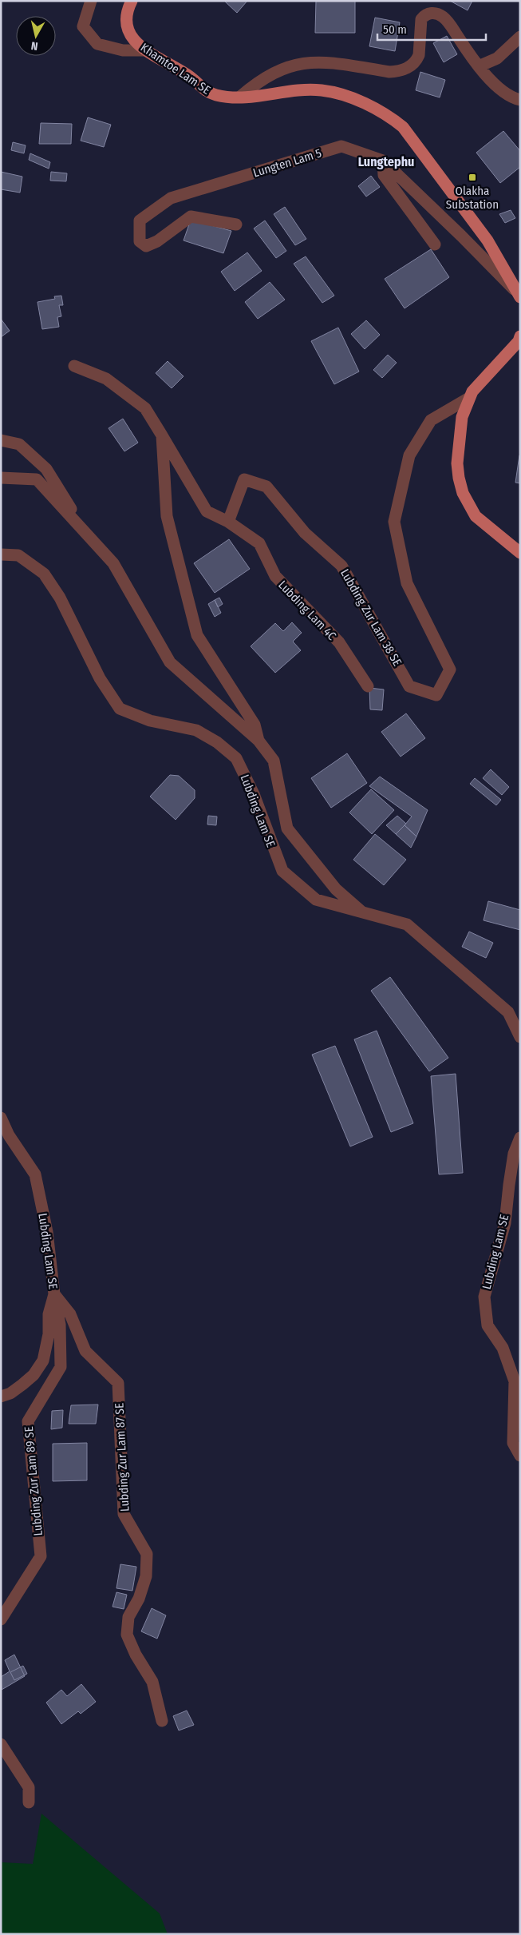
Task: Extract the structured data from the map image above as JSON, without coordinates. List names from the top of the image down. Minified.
{"streets":{"main road":["Khamtoe Lam SE"],"street":["Lungten Lam 5","Lubding Lam 4C","Lubding Zur Lam 38 SE","Lubding Lam SE","Lubding Zur Lam 87 SE","Lubding Zur Lam 89 SE"]},"crossings":[["Khamtoe Lam SE","Lungten Lam 5"],["Lubding Lam 4C","Lubding Zur Lam 38 SE"],["Lubding Lam SE","Lubding Zur Lam 87 SE"],["Lubding Lam SE","Lubding Zur Lam 89 SE"],["Lubding Zur Lam 87 SE","Lubding Zur Lam 89 SE"]],"districts":["Lungtephu"],"places":{"transit":["Olakha Substation"]},"scale_bar":"50 m","north":"bottom"}
